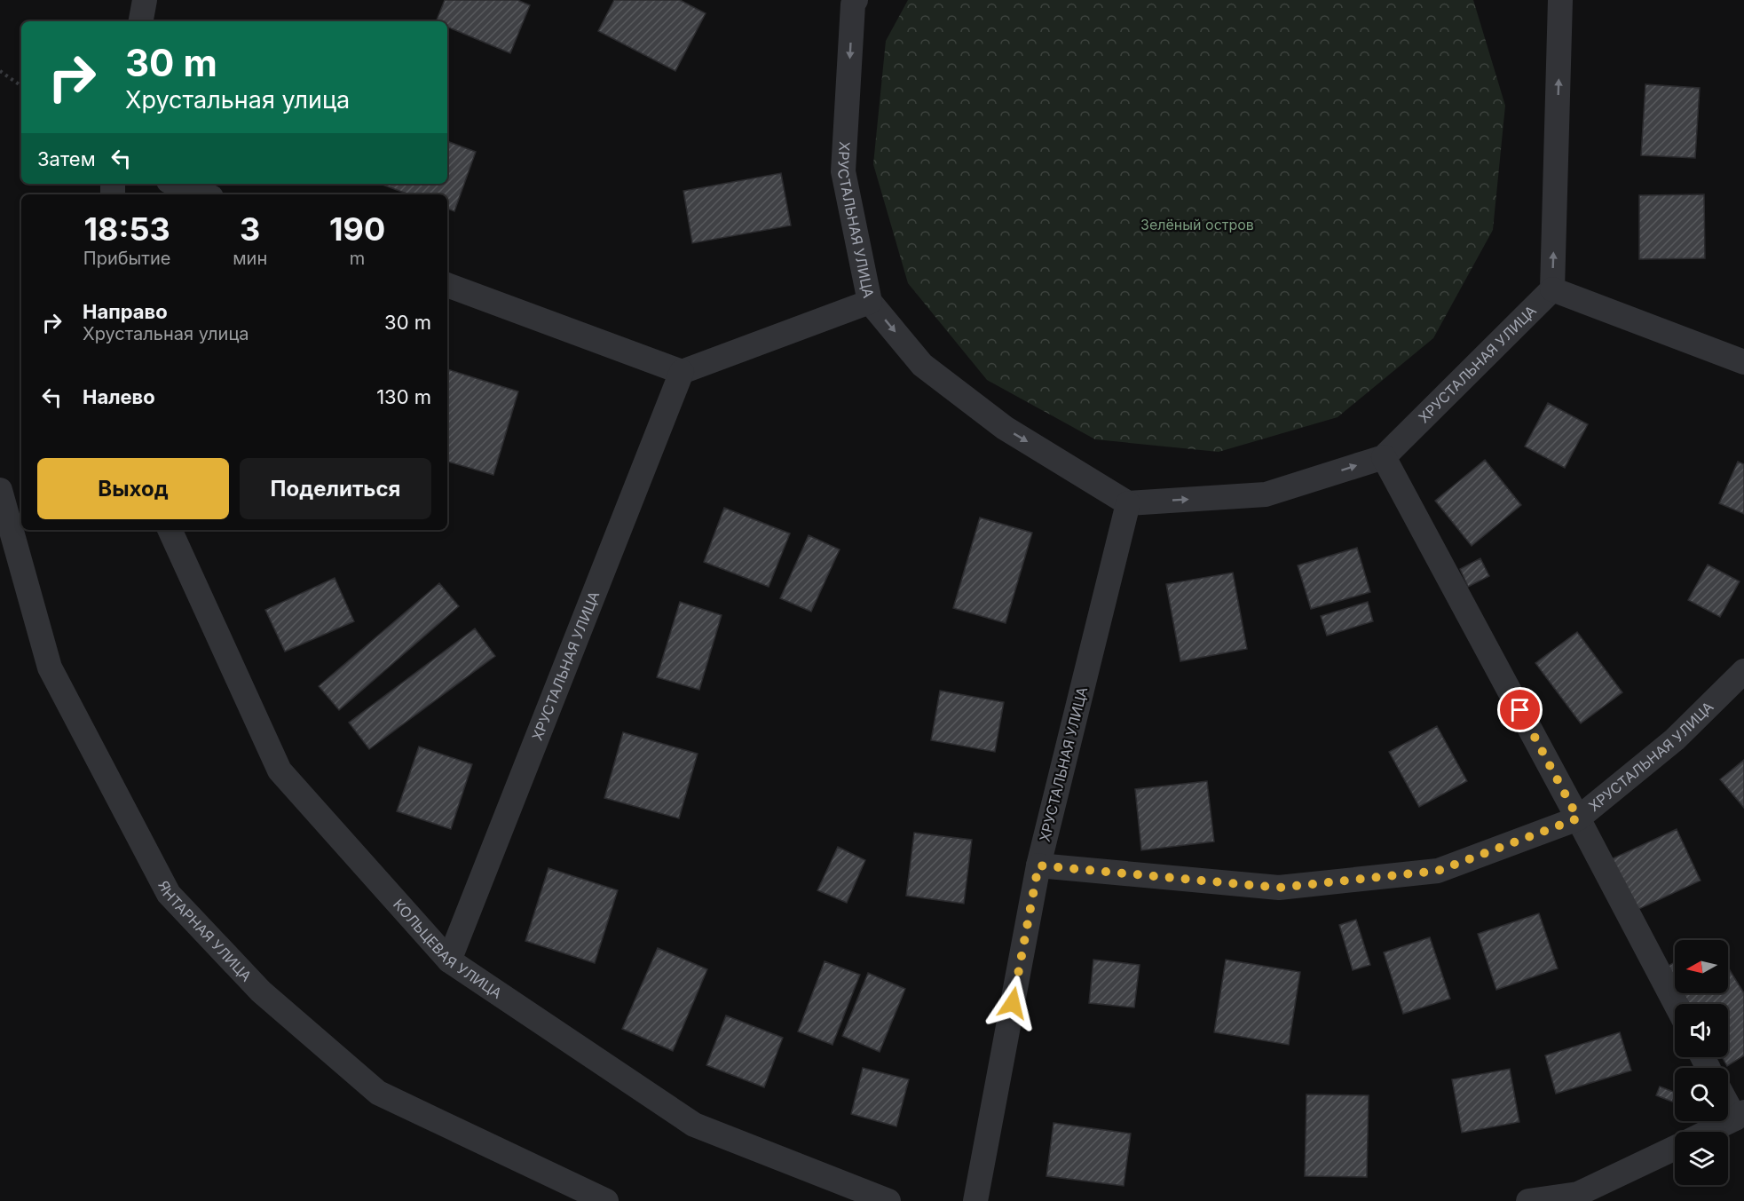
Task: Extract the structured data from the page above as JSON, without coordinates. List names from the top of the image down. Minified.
{"streets":{"street":["ХРУСТАЛЬНАЯ УЛИЦА","ЯНТАРНАЯ УЛИЦА","КОЛЬЦЕВАЯ УЛИЦА"]},"crossings":[["ХРУСТАЛЬНАЯ УЛИЦА","КОЛЬЦЕВАЯ УЛИЦА"]],"parks":["Зелёный остров"],"north":"left","page":{"turn":["30 m","Хрустальная улица"],"then":"Затем","eta":["18:53","Прибытие","3","мин","190","m"],"list":[{"name":"Направо","note":"Хрустальная улица","value":"30 m"},{"name":"Налево","value":"130 m"}],"buttons":["Выход","Поделиться"]}}
